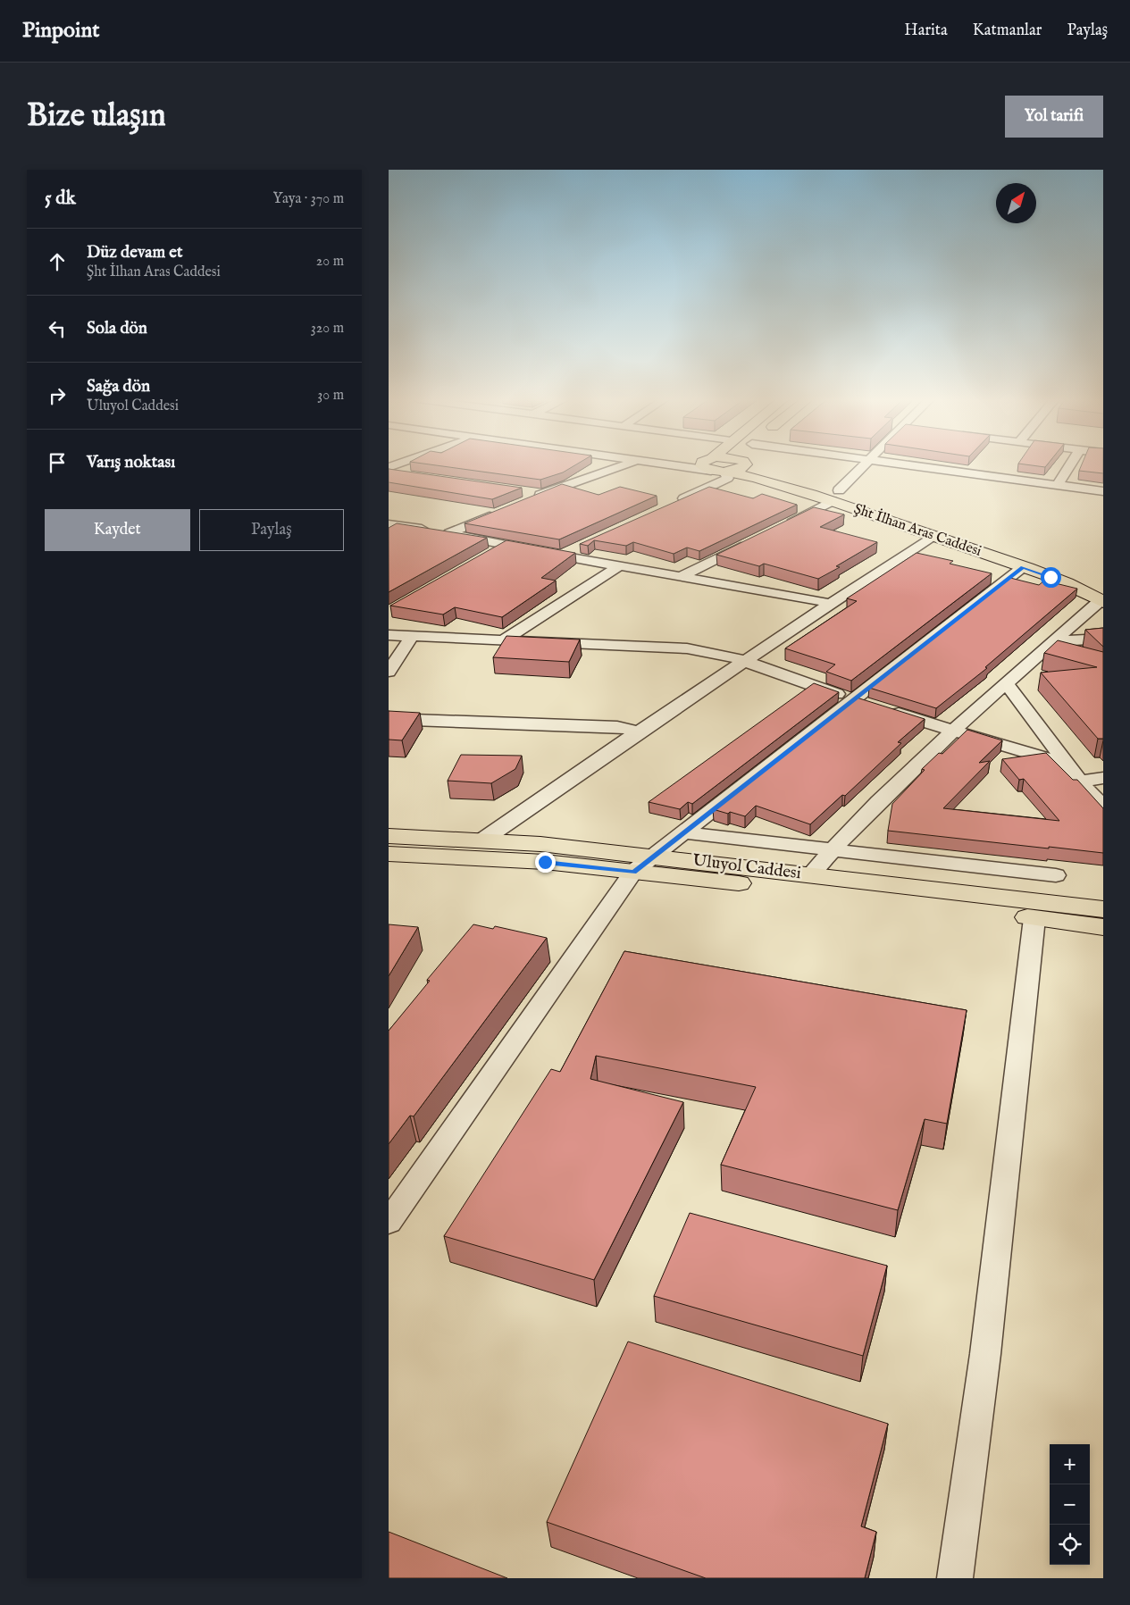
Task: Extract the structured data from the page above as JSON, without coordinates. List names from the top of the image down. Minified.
{"streets":{"main road":["Şht İlhan Aras Caddesi","Uluyol Caddesi"]},"north":"top right","page":{"header":"Pinpoint","nav":["Harita","Katmanlar","Paylaş"],"buttons":["Yol tarifi",["Kaydet","Paylaş"]],"title":"Bize ulaşın","heading":["5 dk","Yaya · 370 m"],"list":[["Düz devam et","Şht İlhan Aras Caddesi","20 m"],["Sola dön","320 m"],["Sağa dön","Uluyol Caddesi","30 m"],"Varış noktası"],"map_buttons":["+","−"]}}
